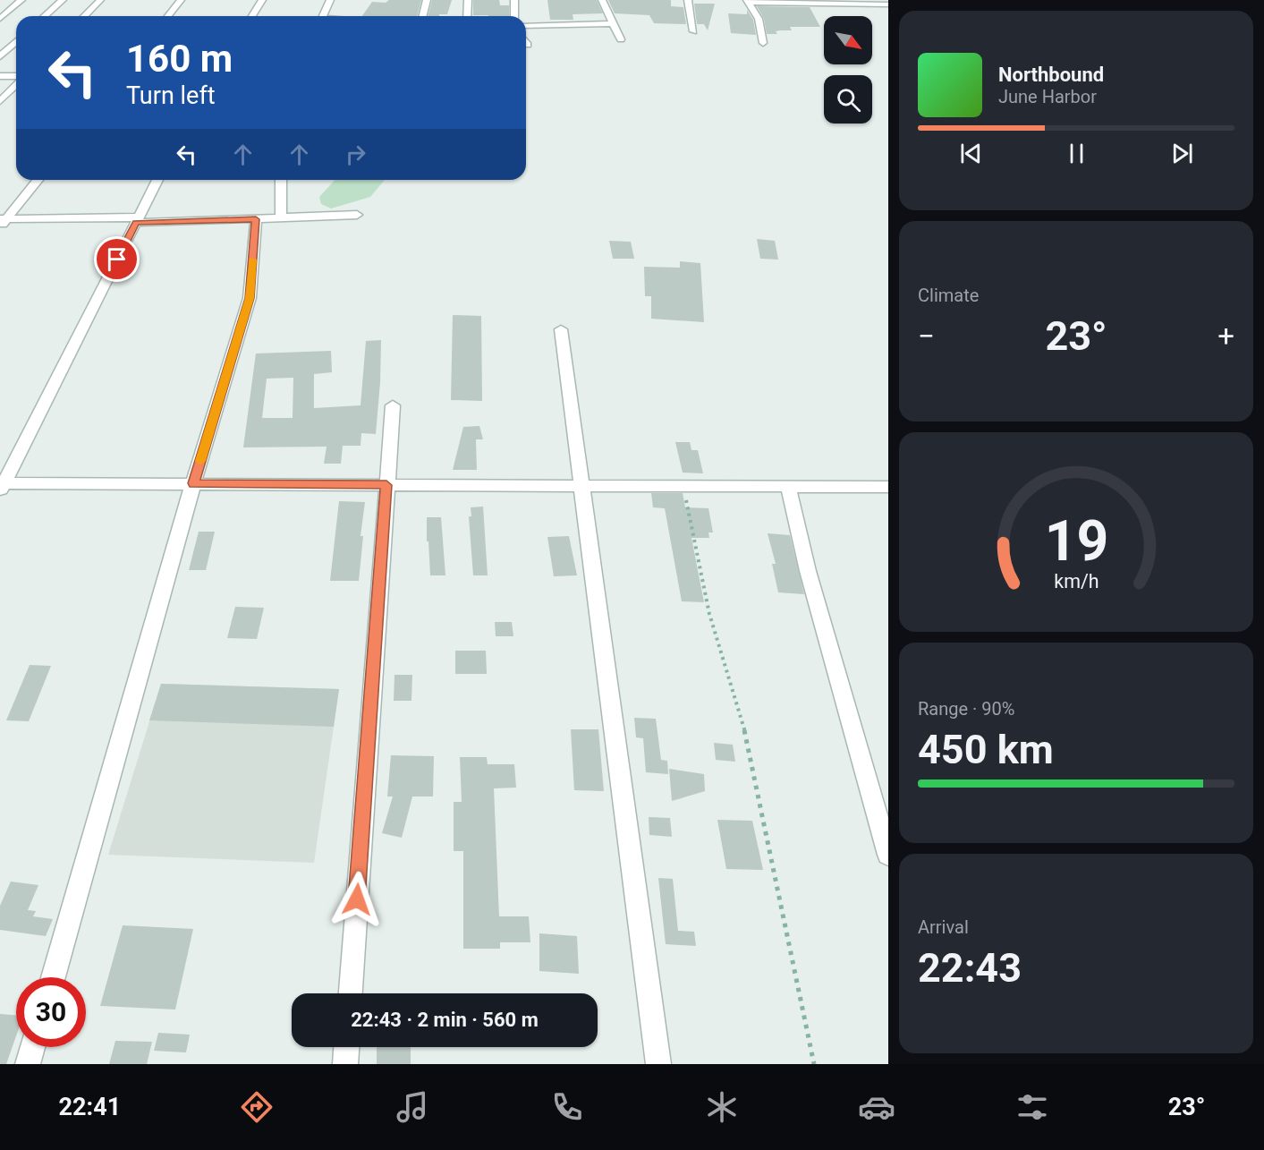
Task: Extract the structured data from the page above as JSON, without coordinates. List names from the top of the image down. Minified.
{"north":"bottom right","page":{"turn":["160 m","Turn left"],"song":["Northbound","June Harbor"],"tile":["Climate",["Range · 90%","450 km"],["Arrival","22:43"]],"heat":["−","23°","+"],"limit":"30","trip":"22:43 · 2 min · 560 m","tabs":["22:41","23°"],"gauge":["19","km/h"]}}
